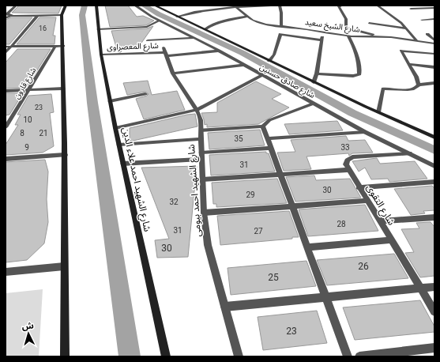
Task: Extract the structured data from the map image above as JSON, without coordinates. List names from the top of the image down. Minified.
{"streets":{"street":["شارع الشيخ سعيد","شارع المعصراوى","شارع صادق حسنين","شارع قارون","شارع الشهيد احمد علاء الدين","شارع الشهيد احمد بيومى","شارع التقوى"]},"crossings":[["شارع المعصراوى","شارع صادق حسنين"],["شارع المعصراوى","شارع الشهيد احمد علاء الدين"],["شارع المعصراوى","شارع الشهيد احمد بيومى"]],"house_numbers":["16","23","10","8","21","35","9","33","31","30","29","32","28","31","27","30","26","25","23"],"north":"top"}
